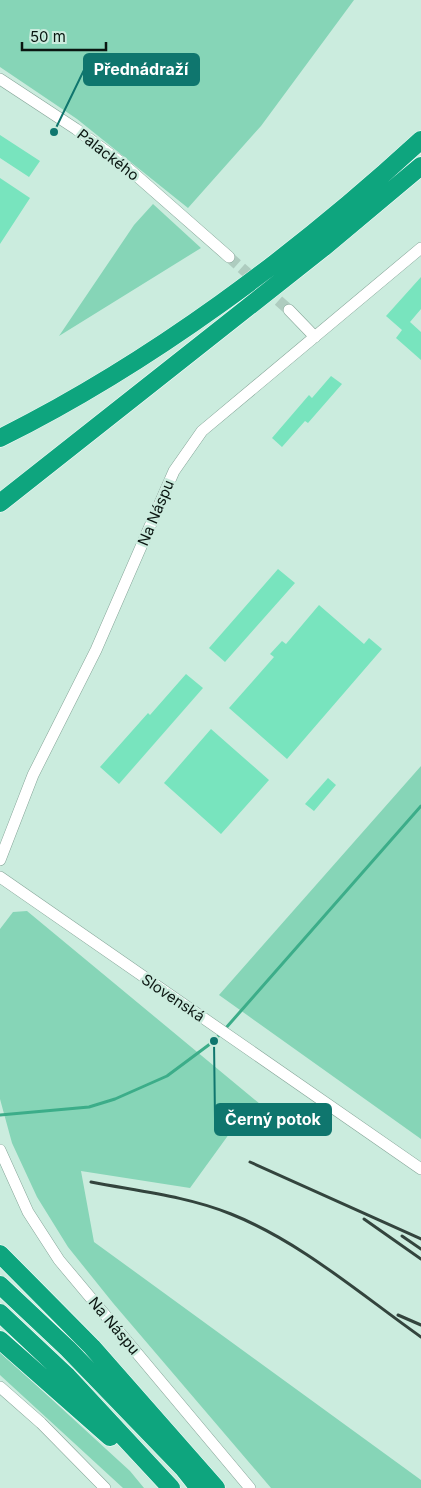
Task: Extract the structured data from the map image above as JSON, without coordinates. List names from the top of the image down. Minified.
{"streets":{"street":["Palackého","Na Náspu","Slovenská"]},"places":["Přednádraží","Černý potok"],"scale_bar":"50 m"}
